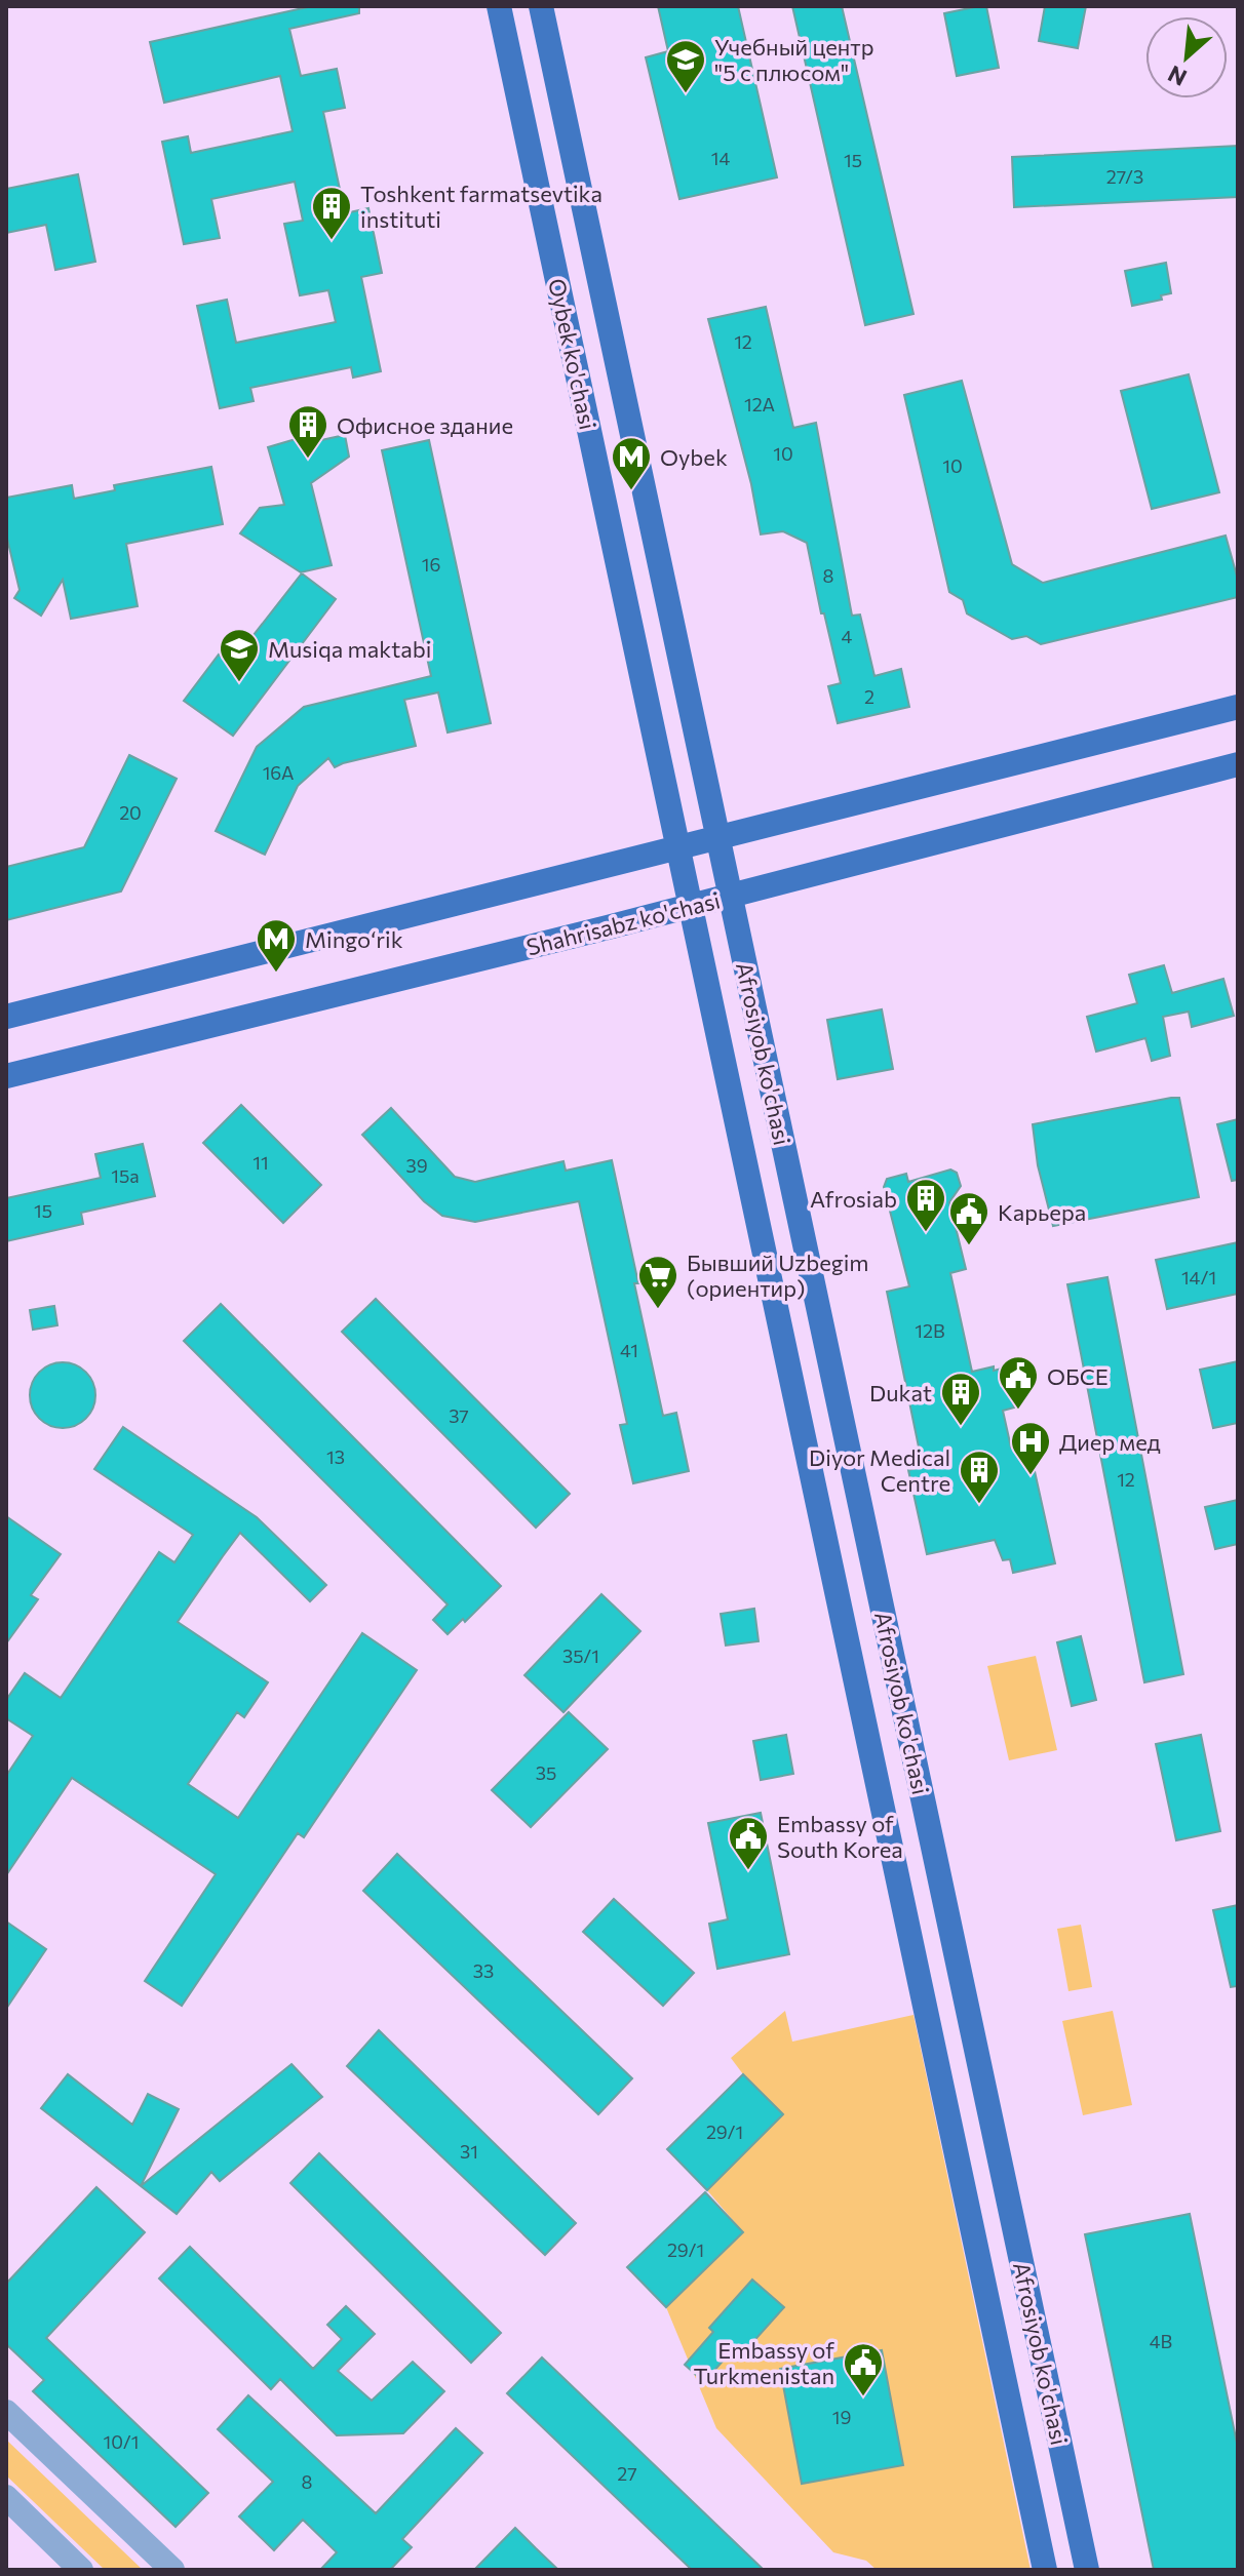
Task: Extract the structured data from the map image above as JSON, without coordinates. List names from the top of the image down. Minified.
{"streets":{"main road":["Oybek ko'chasi","Shahrisabz ko'chasi","Afrosiyob ko'chasi"]},"crossings":[["Oybek ko'chasi","Afrosiyob ko'chasi"],["Shahrisabz ko'chasi","Afrosiyob ko'chasi"]],"places":{"school or university":["Учебный центр \"5 с плюсом\"","Musiqa maktabi"],"building":["Toshkent farmatsevtika instituti","Офисное здание","Afrosiab","Dukat","Diyor Medical Centre"],"metro station":["Oybek","Mingoʻrik"],"public building":["Карьера","ОБСЕ","Embassy of South Korea","Embassy of Turkmenistan"],"supermarket":["Бывший Uzbegim (ориентир)"],"hospital":["Диер мед"]},"house_numbers":["14","15","27/3","12","12A","10","10","16","8","4","2","16A","20","11","39","15a","15","14/1","12B","41","37","13","12","35/1","35","33","29/1","31","29/1","4B","19","10/1","27","8"],"north":"bottom left"}
